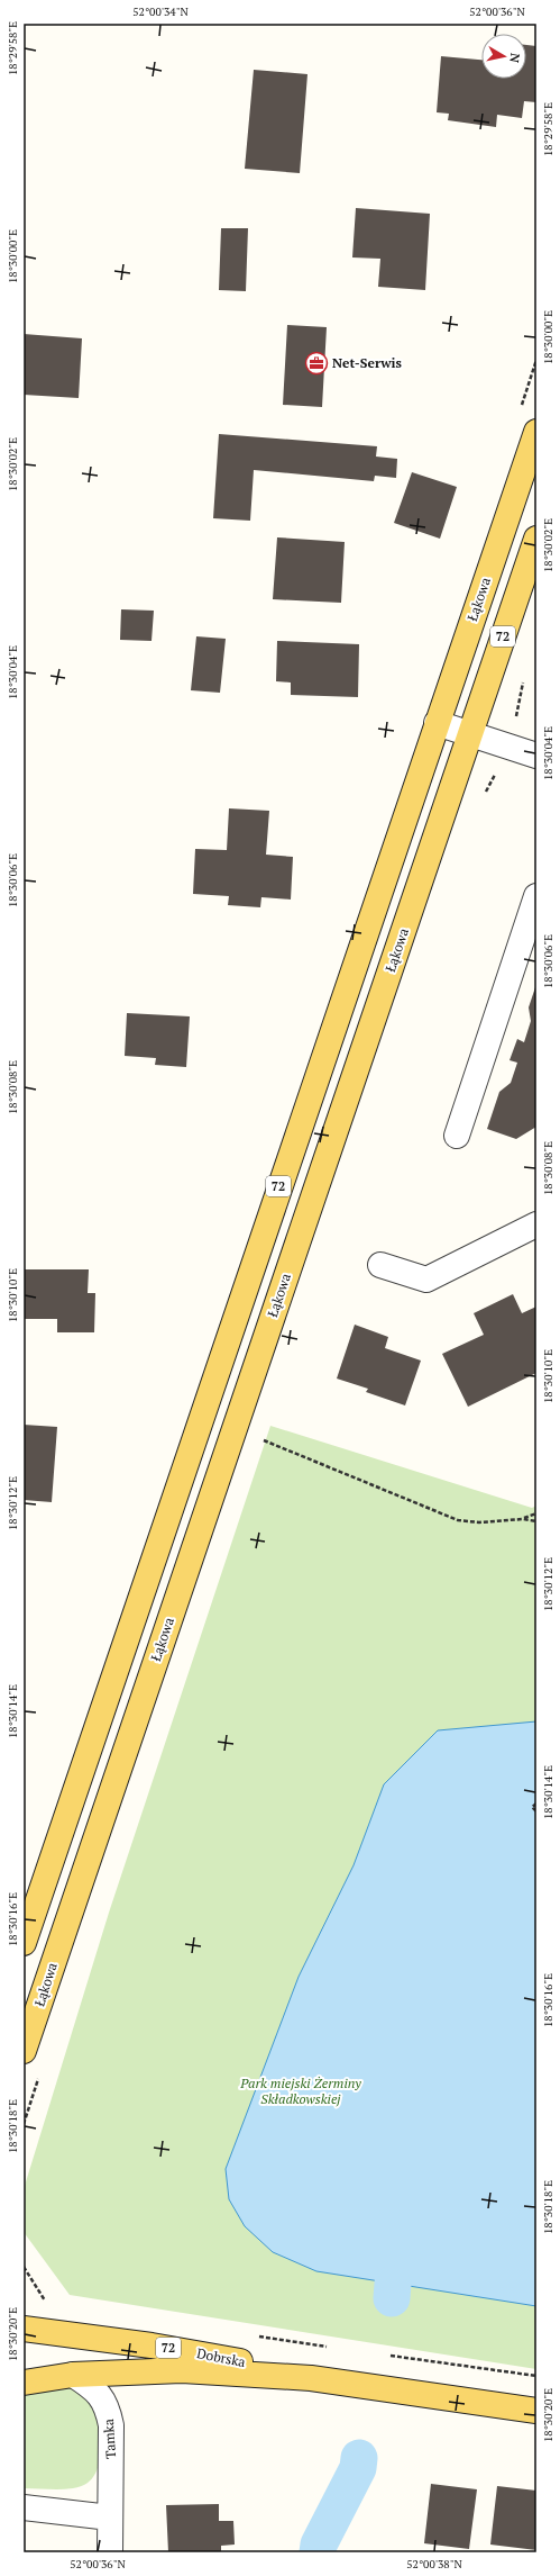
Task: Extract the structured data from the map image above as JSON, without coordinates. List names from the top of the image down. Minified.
{"streets":{"main road":["Łąkowa","72","Dobrska"],"street":["Tamka"]},"crossings":[["Dobrska","Tamka"]],"parks":["Park miejski Żerminy Składkowskiej"],"places":{"office":["Net-Serwis"]},"north":"right","coordinates":["52°00'34\"N","52°00'36\"N","18°29'58\"E","18°30'00\"E","18°30'02\"E","18°30'04\"E","18°30'06\"E","18°30'08\"E","18°30'10\"E","18°30'12\"E","18°30'14\"E","18°30'16\"E","18°30'18\"E","18°30'20\"E","52°00'38\"N"]}
